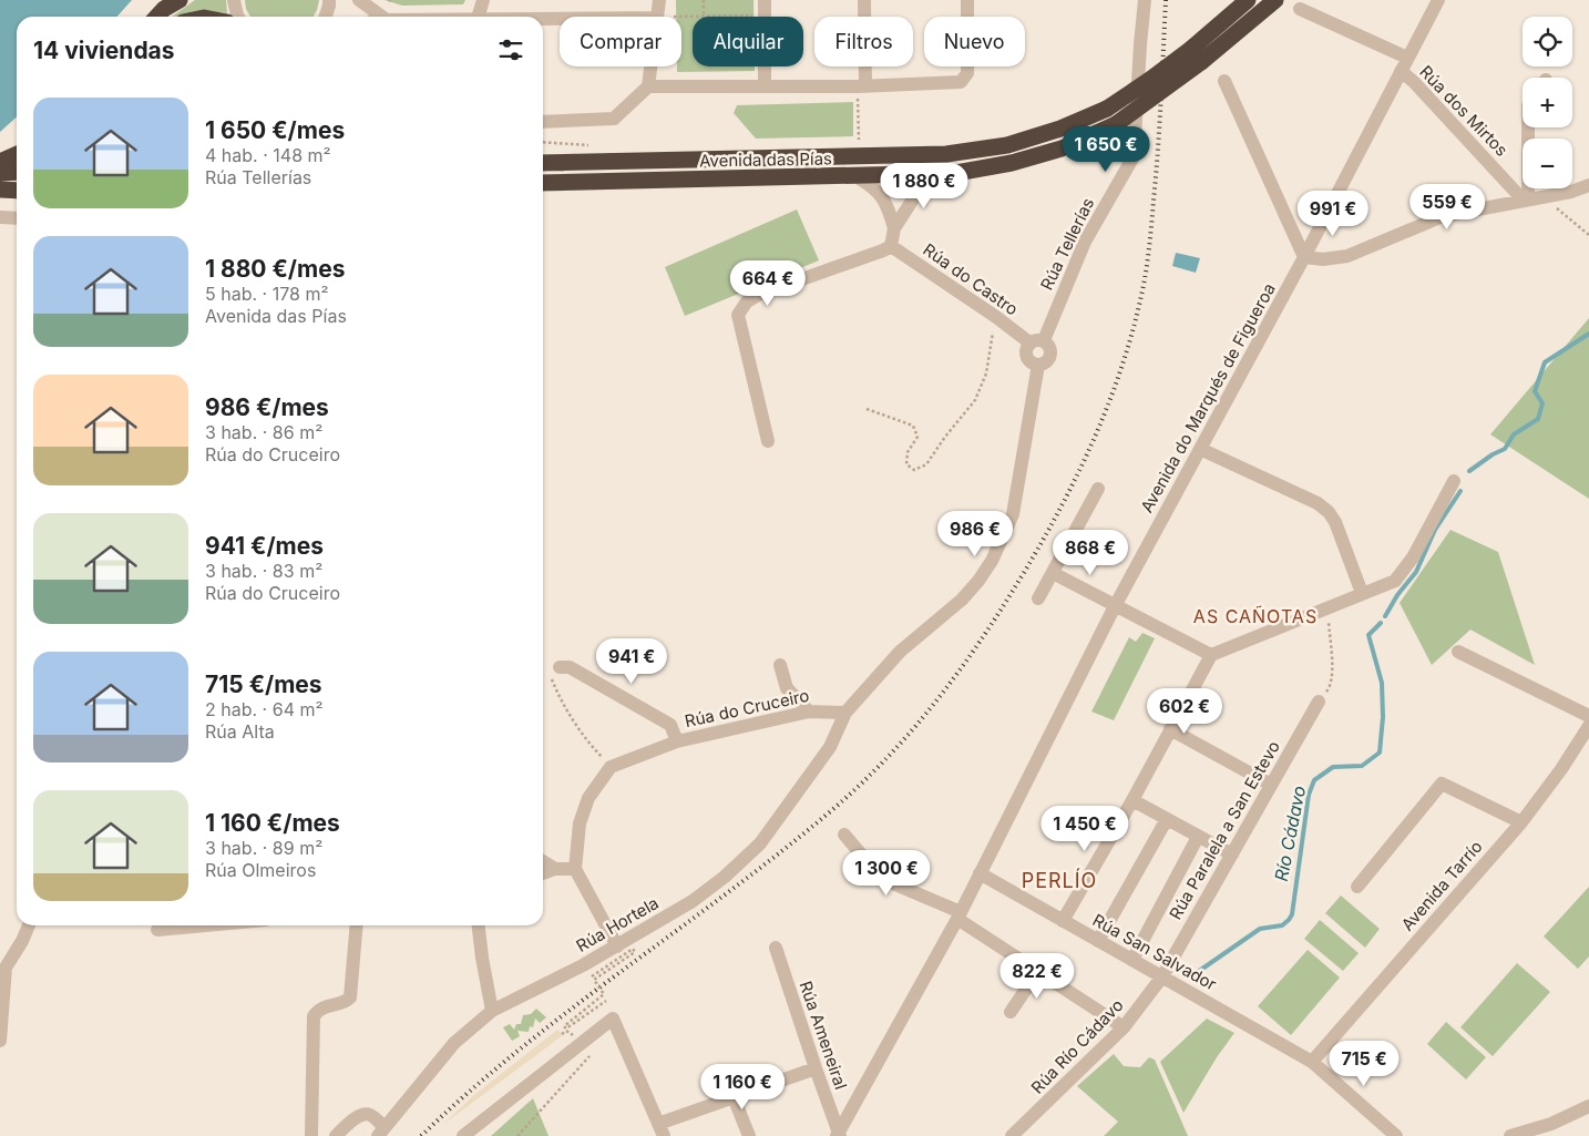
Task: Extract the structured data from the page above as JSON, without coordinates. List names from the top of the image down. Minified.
{"streets":{"highway":["Avenida das Pías"],"street":["Rúa dos Mirtos","Rúa Tellerías","Rúa do Castro","Avenida do Marqués de Figueroa","Rúa do Cruceiro","Rúa Paralela a San Estevo","Avenida Tarrío","Rúa Hortela","Rúa San Salvador","Rúa Ameneiral","Rúa Río Cádavo"]},"crossings":[["Rúa dos Mirtos","Avenida do Marqués de Figueroa"],["Rúa Tellerías","Rúa do Castro"],["Avenida do Marqués de Figueroa","Rúa San Salvador"],["Avenida do Marqués de Figueroa","Rúa Ameneiral"],["Rúa do Cruceiro","Rúa Hortela"],["Rúa Paralela a San Estevo","Rúa San Salvador"],["Rúa Paralela a San Estevo","Rúa Río Cádavo"],["Avenida Tarrío","Rúa San Salvador"],["Rúa San Salvador","Rúa Río Cádavo"]],"districts":["AS CAÑOTAS","PERLÍO"],"water":["Río Cádavo"],"page":{"map_buttons":["+","−"],"chip":["Comprar","Alquilar","Filtros","Nuevo"],"heading":"14 viviendas","list":[{"name":"1 650 €/mes","note":"4 hab. · 148 m² · Rúa Tellerías"},{"name":"1 880 €/mes","note":"5 hab. · 178 m² · Avenida das Pías"},{"name":"986 €/mes","note":"3 hab. · 86 m² · Rúa do Cruceiro"},{"name":"941 €/mes","note":"3 hab. · 83 m² · Rúa do Cruceiro"},{"name":"715 €/mes","note":"2 hab. · 64 m² · Rúa Alta"},{"name":"1 160 €/mes","note":"3 hab. · 89 m² · Rúa Olmeiros"}],"price":["1 650 €","1 880 €","559 €","991 €","664 €","986 €","868 €","941 €","602 €","1 450 €","1 300 €","822 €","715 €","1 160 €"]}}
